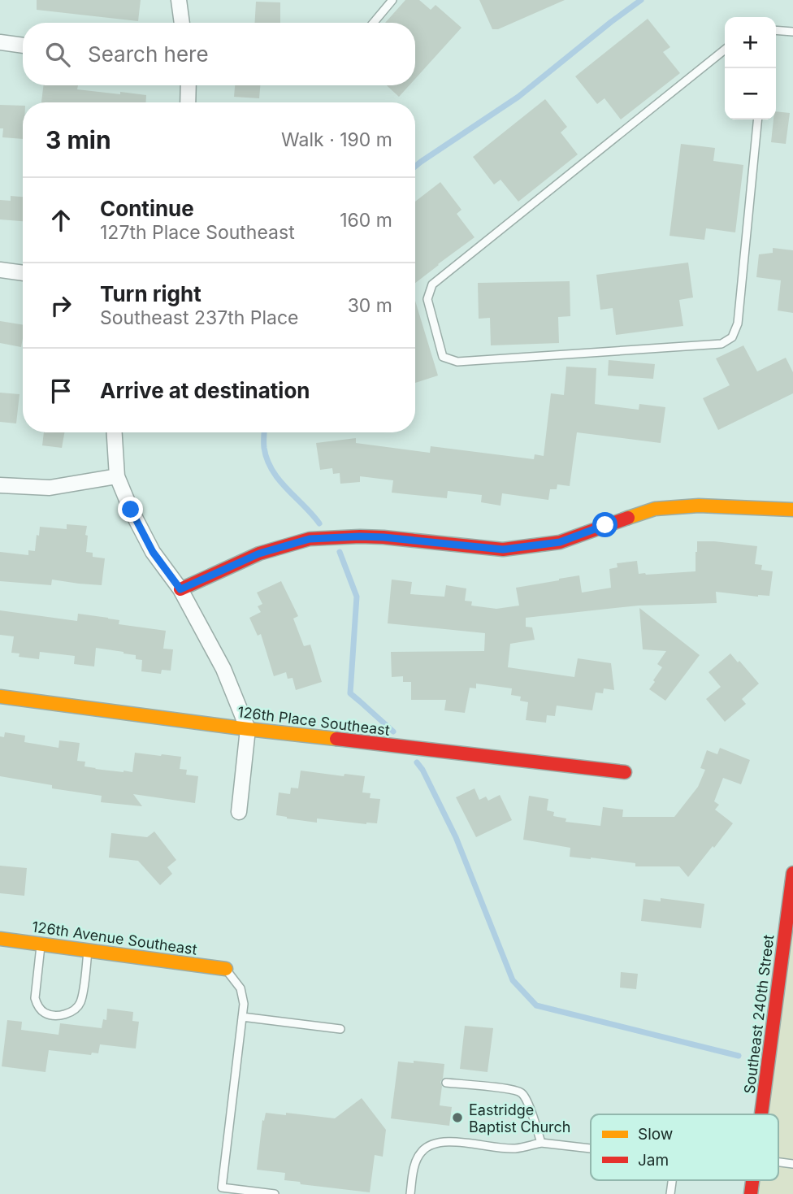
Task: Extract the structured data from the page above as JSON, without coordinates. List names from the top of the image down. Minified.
{"streets":{"street":["126th Place Southeast","126th Avenue Southeast","Southeast 240th Street"]},"places":["Eastridge Baptist Church"],"legend":["Slow","Jam"],"page":{"map_buttons":["+","−"],"search":"Search here","heading":["3 min","Walk · 190 m"],"list":[["Continue","127th Place Southeast","160 m"],["Turn right","Southeast 237th Place","30 m"],"Arrive at destination"]}}
